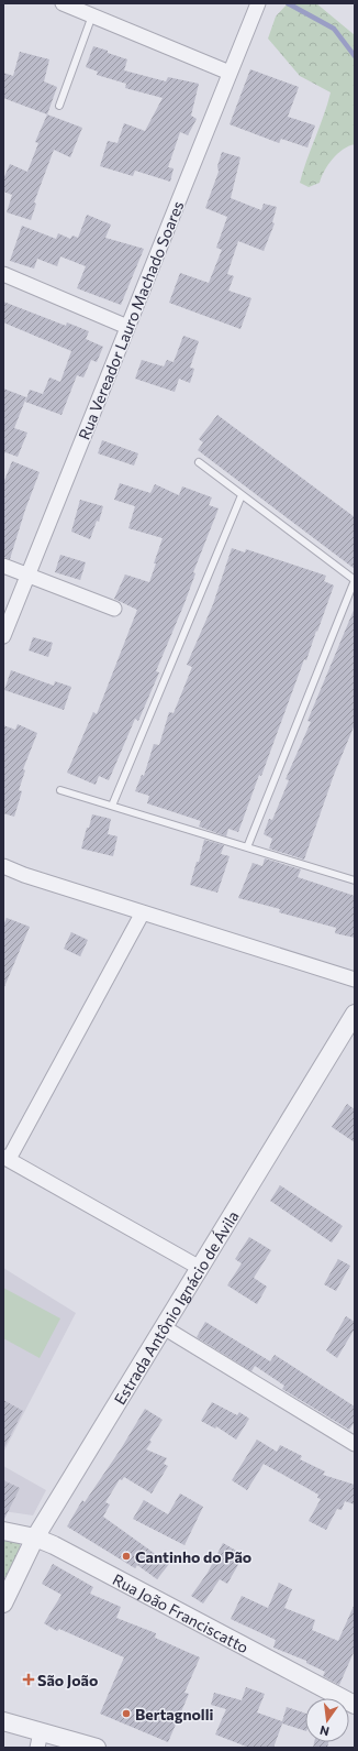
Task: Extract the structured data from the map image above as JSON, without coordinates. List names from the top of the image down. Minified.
{"streets":{"street":["Rua Vereador Lauro Machado Soares","Estrada Antônio Ignácio de Ávila","Rua João Franciscatto"]},"crossings":[["Estrada Antônio Ignácio de Ávila","Rua João Franciscatto"]],"places":{"other":["Cantinho do Pão","Bertagnolli"],"health":["São João"]},"north":"bottom"}
